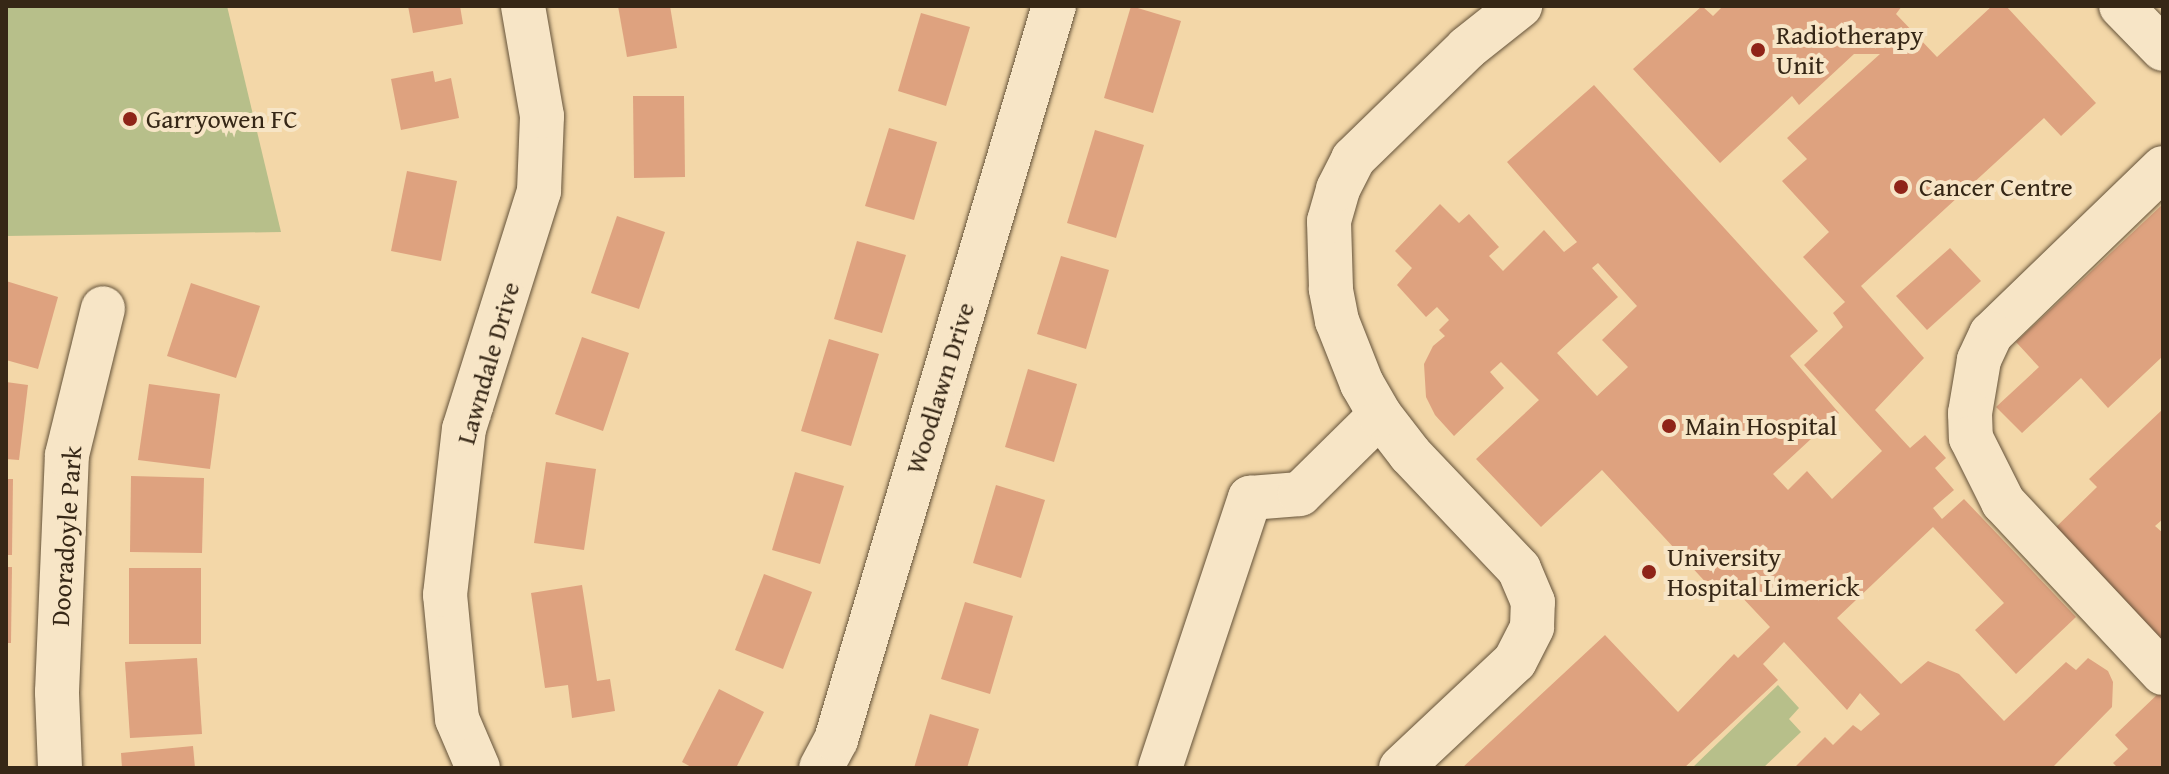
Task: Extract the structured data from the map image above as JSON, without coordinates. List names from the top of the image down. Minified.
{"streets":{"street":["Lawndale Drive","Woodlawn Drive","Dooradoyle Park"]},"places":["Radiotherapy Unit","Garryowen FC","Cancer Centre","Main Hospital","University Hospital Limerick"]}
